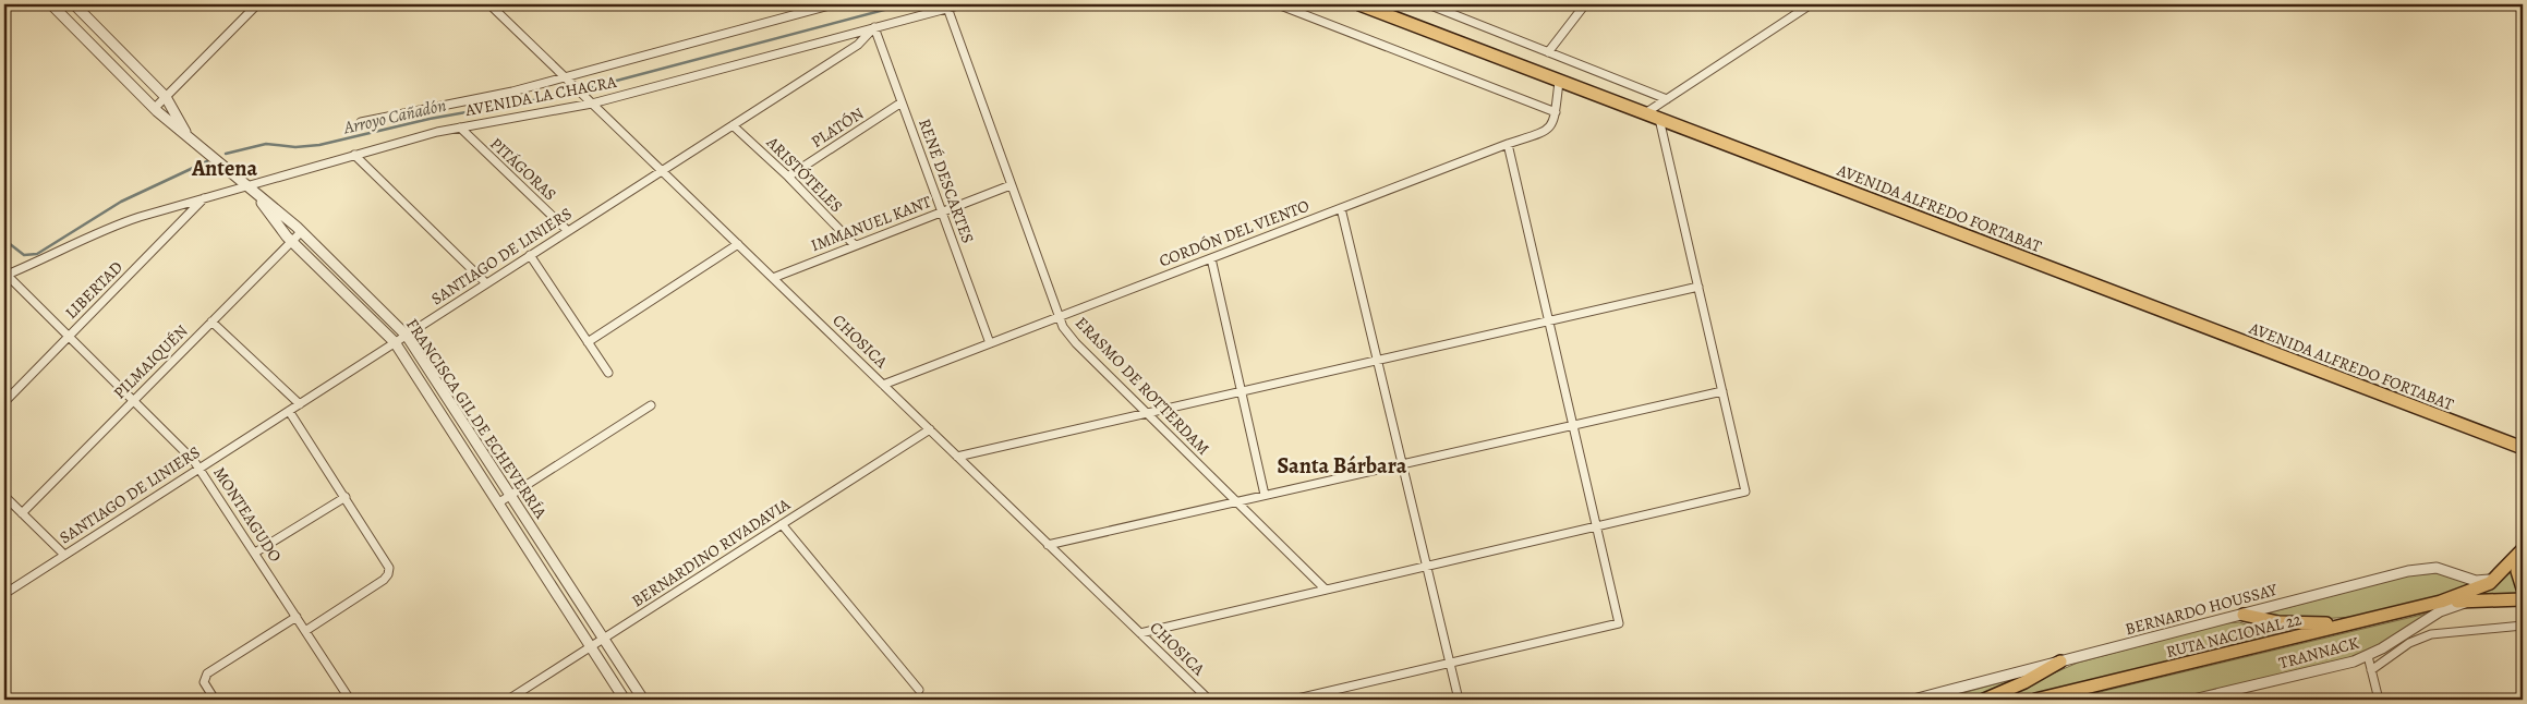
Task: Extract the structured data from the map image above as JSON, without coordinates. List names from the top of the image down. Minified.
{"streets":{"main road":["AVENIDA ALFREDO FORTABAT","RUTA NACIONAL 22"],"street":["AVENIDA LA CHACRA","PLATÓN","PITÁGORAS","ARISTÓTELES","RENÉ DESCARTES","IMMANUEL KANT","CORDÓN DEL VIENTO","SANTIAGO DE LINIERS","LIBERTAD","CHOSICA","PILMAIQUÉN","ERASMO DE ROTTERDAM","FRANCISCA GIL DE ECHEVERRÍA","MONTEAGUDO","BERNARDINO RIVADAVIA","BERNARDO HOUSSAY","TRANNACK"]},"crossings":[["AVENIDA LA CHACRA","PITÁGORAS"],["AVENIDA LA CHACRA","RENÉ DESCARTES"],["AVENIDA LA CHACRA","SANTIAGO DE LINIERS"],["AVENIDA LA CHACRA","LIBERTAD"],["AVENIDA LA CHACRA","CHOSICA"],["AVENIDA LA CHACRA","ERASMO DE ROTTERDAM"],["AVENIDA LA CHACRA","FRANCISCA GIL DE ECHEVERRÍA"],["AVENIDA LA CHACRA","MONTEAGUDO"],["PLATÓN","ARISTÓTELES"],["PLATÓN","RENÉ DESCARTES"],["PITÁGORAS","SANTIAGO DE LINIERS"],["ARISTÓTELES","IMMANUEL KANT"],["ARISTÓTELES","SANTIAGO DE LINIERS"],["RENÉ DESCARTES","IMMANUEL KANT"],["RENÉ DESCARTES","CORDÓN DEL VIENTO"],["RENÉ DESCARTES","SANTIAGO DE LINIERS"],["AVENIDA ALFREDO FORTABAT","CORDÓN DEL VIENTO"],["IMMANUEL KANT","CHOSICA"],["IMMANUEL KANT","ERASMO DE ROTTERDAM"],["CORDÓN DEL VIENTO","CHOSICA"],["CORDÓN DEL VIENTO","ERASMO DE ROTTERDAM"],["SANTIAGO DE LINIERS","CHOSICA"],["SANTIAGO DE LINIERS","FRANCISCA GIL DE ECHEVERRÍA"],["SANTIAGO DE LINIERS","MONTEAGUDO"],["LIBERTAD","MONTEAGUDO"],["CHOSICA","BERNARDINO RIVADAVIA"],["PILMAIQUÉN","FRANCISCA GIL DE ECHEVERRÍA"],["PILMAIQUÉN","MONTEAGUDO"],["FRANCISCA GIL DE ECHEVERRÍA","BERNARDINO RIVADAVIA"],["BERNARDO HOUSSAY","RUTA NACIONAL 22"],["RUTA NACIONAL 22","TRANNACK"]],"districts":["Antena","Santa Bárbara"],"water":["Arroyo Cañadón"]}
